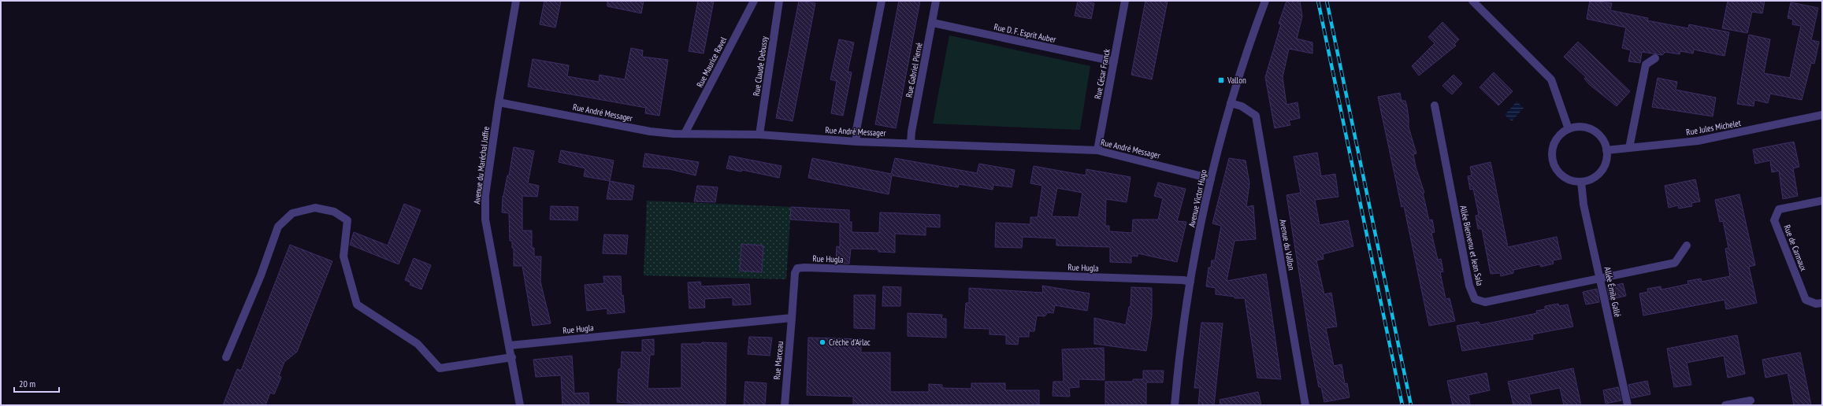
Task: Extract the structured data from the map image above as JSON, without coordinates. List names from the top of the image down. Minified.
{"streets":{"street":["Rue D. F. Esprit Auber","Rue Maurice Ravel","Rue Claude Debussy","Rue Gabriel Pierné","Rue César Franck","Rue André Messager","Rue Jules Michelet","Avenue du Maréchal Joffre","Avenue Victor Hugo","Avenue du Vallon","Allée Bienvenu et Jean Sala","Rue de Carmaux","Rue Hugla","Allée Émile Gallé","Rue Marceau"]},"crossings":[["Rue D. F. Esprit Auber","Rue Gabriel Pierné"],["Rue D. F. Esprit Auber","Rue César Franck"],["Rue Maurice Ravel","Rue André Messager"],["Rue Claude Debussy","Rue André Messager"],["Rue Gabriel Pierné","Rue André Messager"],["Rue César Franck","Rue André Messager"],["Rue André Messager","Avenue du Maréchal Joffre"],["Rue André Messager","Avenue Victor Hugo"],["Rue Jules Michelet","Allée Émile Gallé"],["Avenue du Maréchal Joffre","Rue Hugla"],["Avenue Victor Hugo","Avenue du Vallon"],["Avenue Victor Hugo","Rue Hugla"],["Allée Bienvenu et Jean Sala","Allée Émile Gallé"],["Rue Hugla","Rue Marceau"]],"places":{"transit":["Vallon"],"other":["Crèche d'Arlac"]},"scale_bar":"20 m"}
